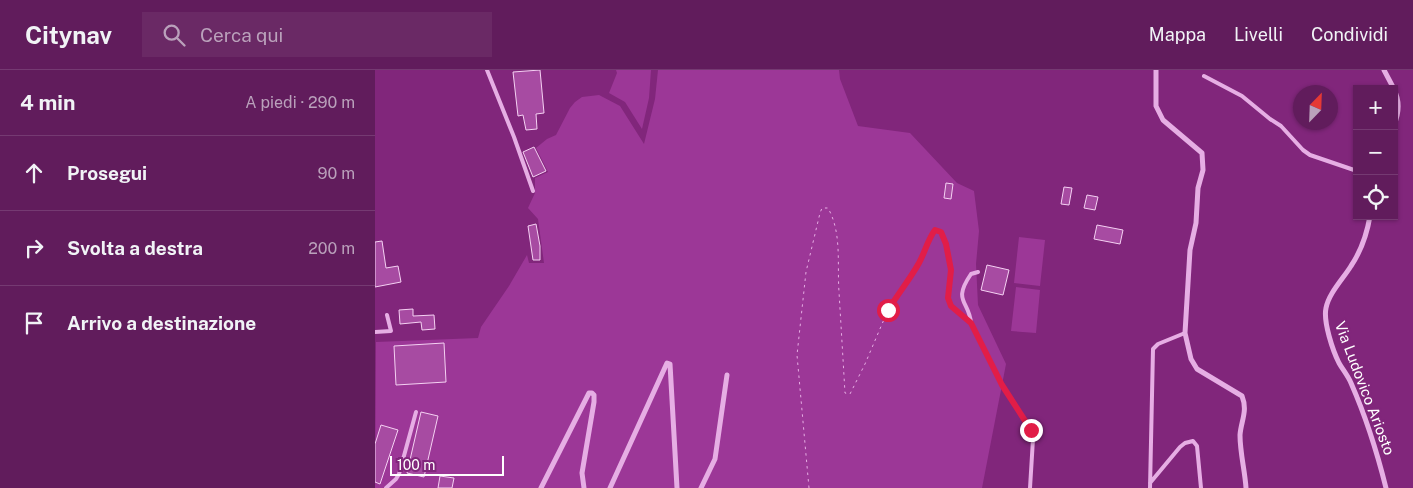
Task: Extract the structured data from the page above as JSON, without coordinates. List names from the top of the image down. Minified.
{"streets":{"street":["Via Ludovico Ariosto"]},"scale_bar":"100 m","north":"top right","page":{"header":"Citynav","search":"Cerca qui","nav":["Mappa","Livelli","Condividi"],"heading":["4 min","A piedi · 290 m"],"map_buttons":["+","−"],"list":[["Prosegui","90 m"],["Svolta a destra","200 m"],"Arrivo a destinazione"],"scale":"100 m"}}
